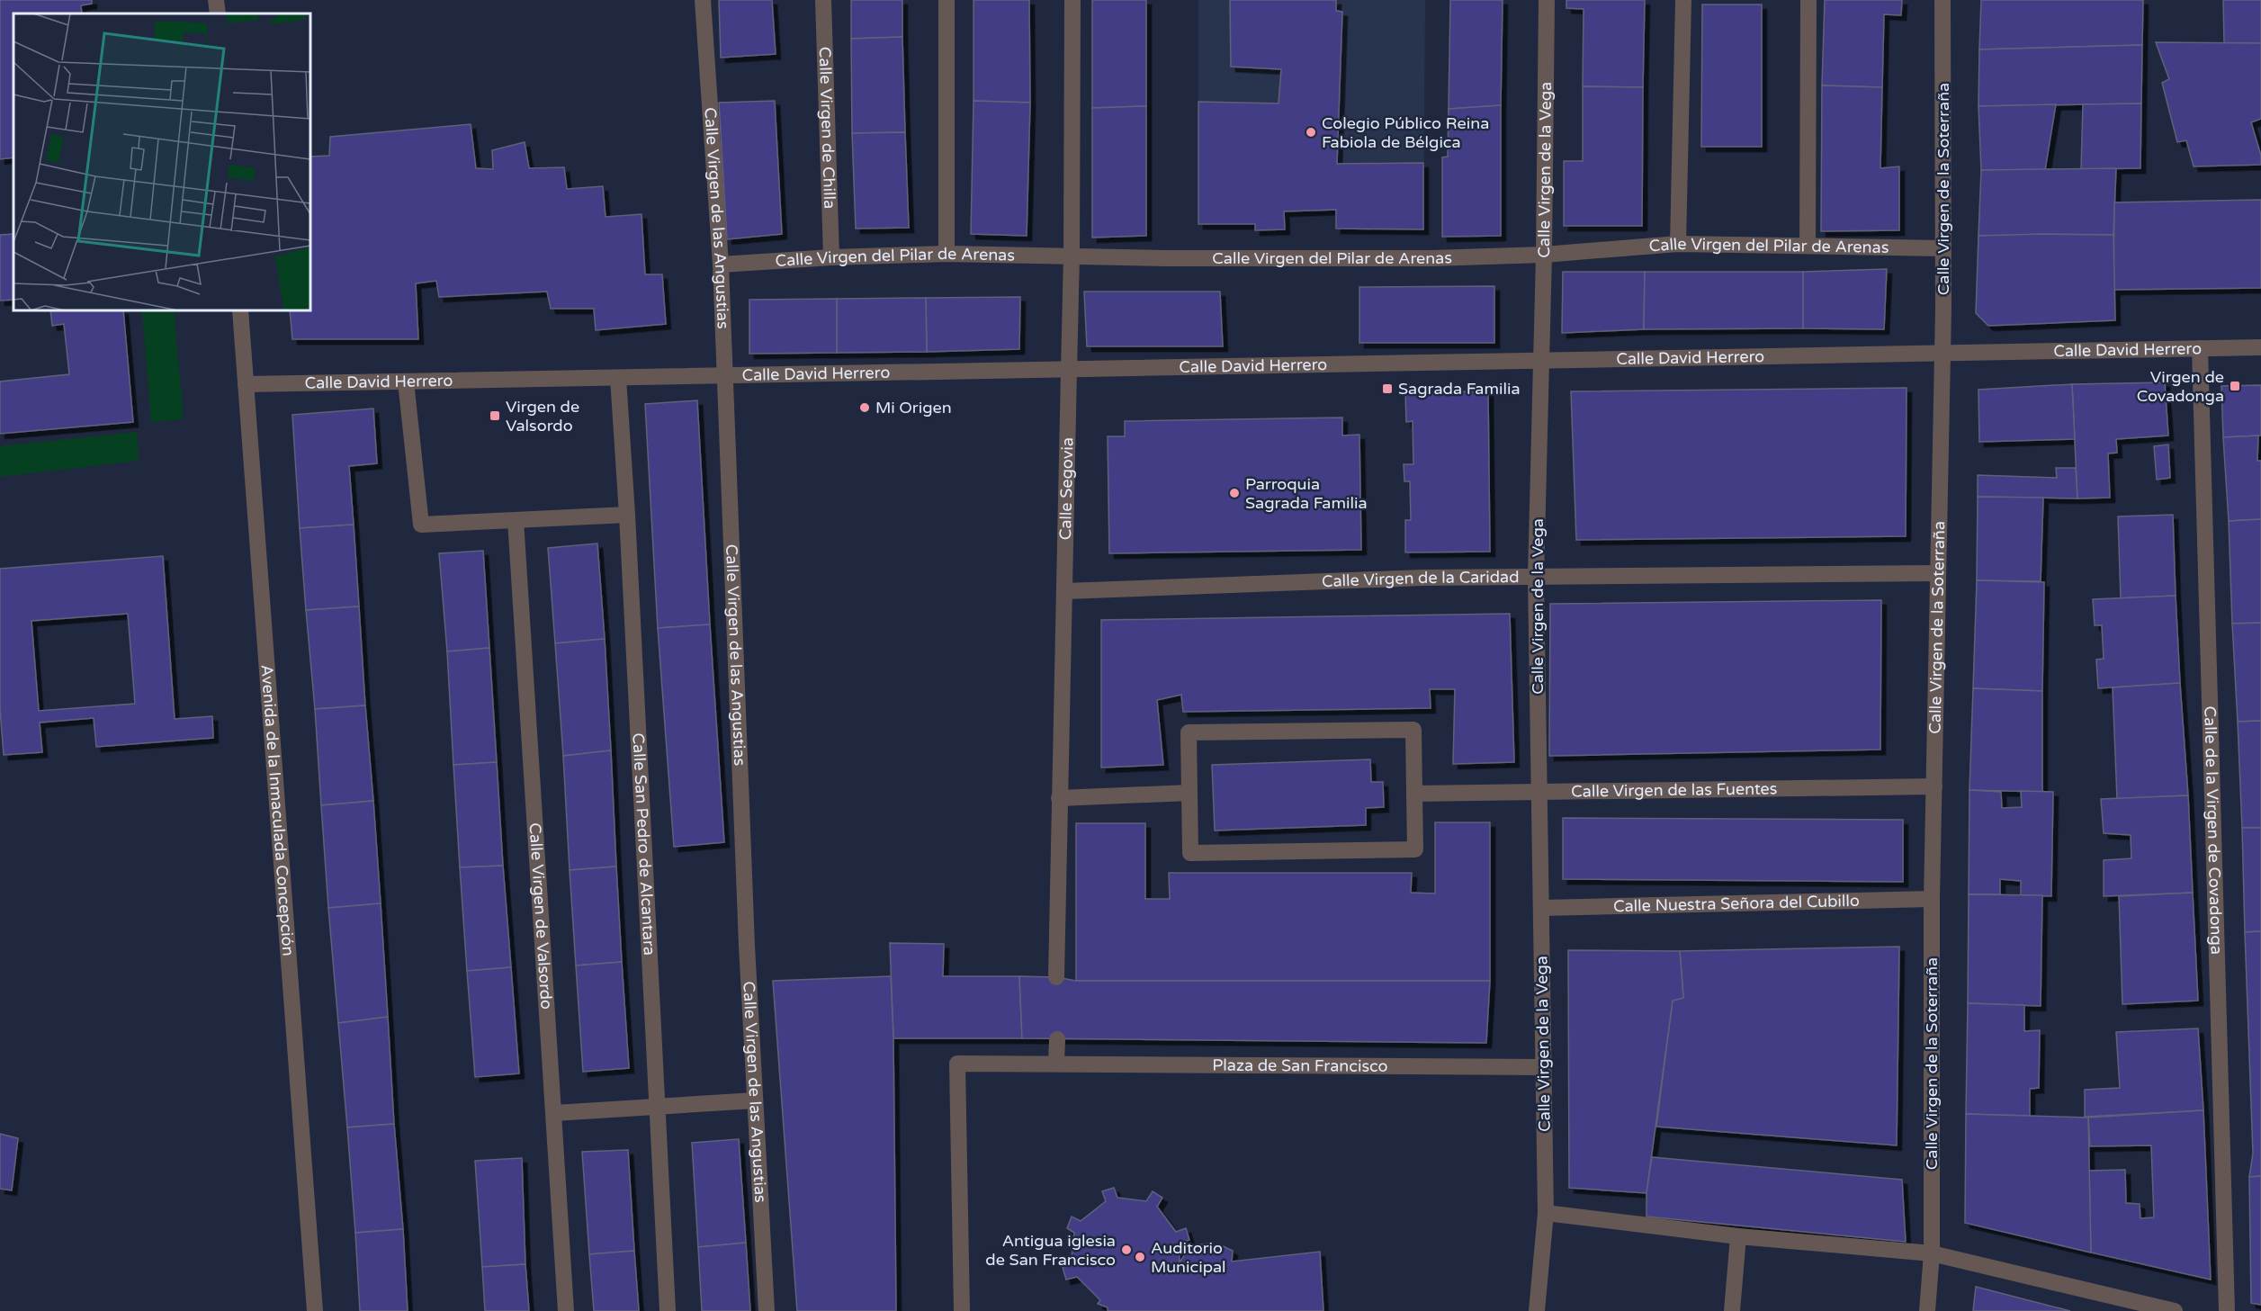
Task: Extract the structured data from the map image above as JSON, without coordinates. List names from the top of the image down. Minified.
{"streets":{"street":["Calle Virgen de Chilla","Calle Virgen de la Vega","Calle Virgen de la Soterraña","Calle Virgen de las Angustias","Calle Virgen del Pilar de Arenas","Calle David Herrero","Calle Segovia","Calle Virgen de la Caridad","Calle Virgen de las Fuentes","Avenida de la Inmaculada Concepción","Calle de la Virgen de Covadonga","Calle San Pedro de Alcantara","Calle Nuestra Señora del Cubillo","Calle Virgen de Valsordo","Plaza de San Francisco"]},"crossings":[["Calle Virgen de Chilla","Calle Virgen del Pilar de Arenas"],["Calle Virgen de la Vega","Calle Virgen del Pilar de Arenas"],["Calle Virgen de la Vega","Calle David Herrero"],["Calle Virgen de la Vega","Calle Virgen de la Caridad"],["Calle Virgen de la Vega","Calle Virgen de las Fuentes"],["Calle Virgen de la Vega","Calle Nuestra Señora del Cubillo"],["Calle Virgen de la Vega","Plaza de San Francisco"],["Calle Virgen de la Soterraña","Calle Virgen del Pilar de Arenas"],["Calle Virgen de la Soterraña","Calle David Herrero"],["Calle Virgen de la Soterraña","Calle Virgen de la Caridad"],["Calle Virgen de la Soterraña","Calle Virgen de las Fuentes"],["Calle Virgen de la Soterraña","Calle Nuestra Señora del Cubillo"],["Calle Virgen de las Angustias","Calle Virgen del Pilar de Arenas"],["Calle Virgen de las Angustias","Calle David Herrero"],["Calle Virgen del Pilar de Arenas","Calle Segovia"],["Calle David Herrero","Calle Segovia"],["Calle David Herrero","Avenida de la Inmaculada Concepción"],["Calle David Herrero","Calle de la Virgen de Covadonga"],["Calle David Herrero","Calle San Pedro de Alcantara"],["Calle Segovia","Calle Virgen de la Caridad"]],"places":{"other":["Colegio Público Reina Fabiola de Bélgica","Mi Origen","Parroquia Sagrada Familia","Antigua iglesia de San Francisco","Auditorio Municipal"],"transit":["Virgen de Covadonga","Sagrada Familia","Virgen de Valsordo"]}}
